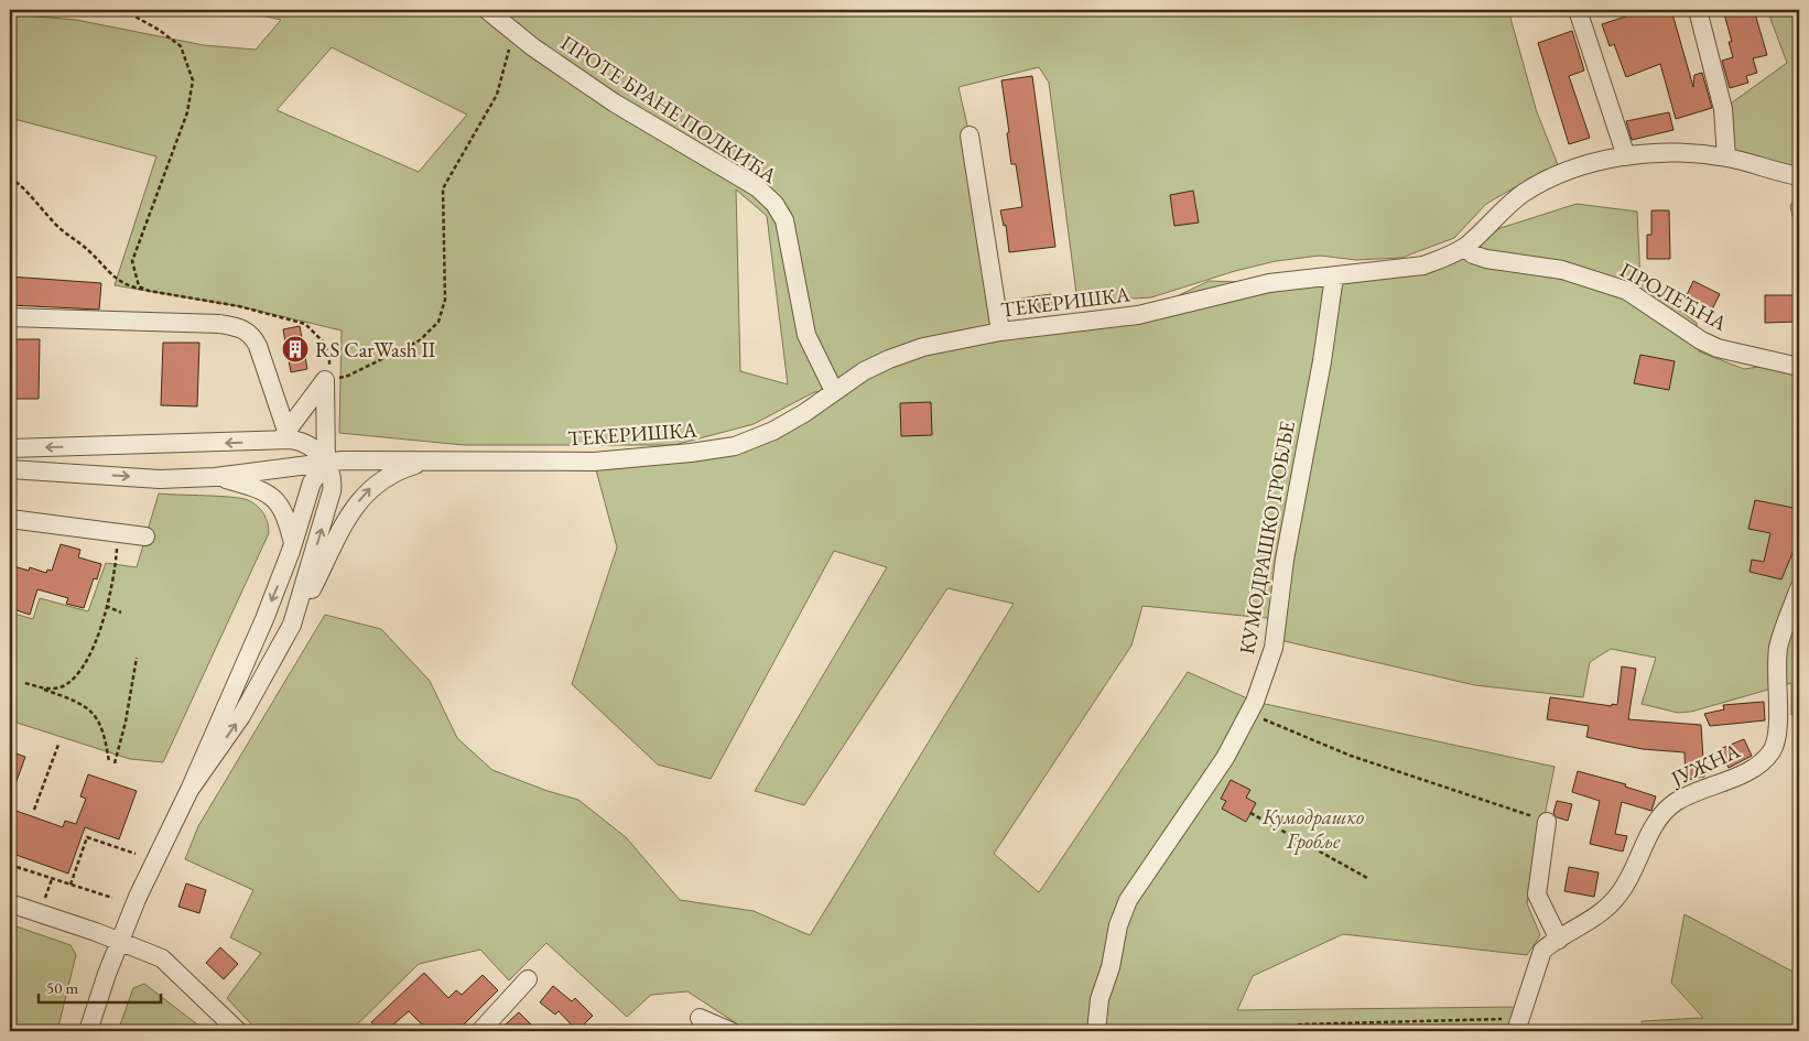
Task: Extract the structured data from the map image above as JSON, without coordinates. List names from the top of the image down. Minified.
{"streets":{"street":["ПРОТЕ БРАНЕ ПОЛКИЋА","ПРОЛЕЋНА","ТЕКЕРИШКА","КУМОДРАШКО ГРОБЉЕ","ЈУЖНА"]},"crossings":[["ПРОТЕ БРАНЕ ПОЛКИЋА","ТЕКЕРИШКА"],["ПРОЛЕЋНА","ТЕКЕРИШКА"],["ТЕКЕРИШКА","КУМОДРАШКО ГРОБЉЕ"]],"parks":["Кумодрашко Гробље"],"places":{"building":["RS CarWash II"]},"scale_bar":"50 m"}
